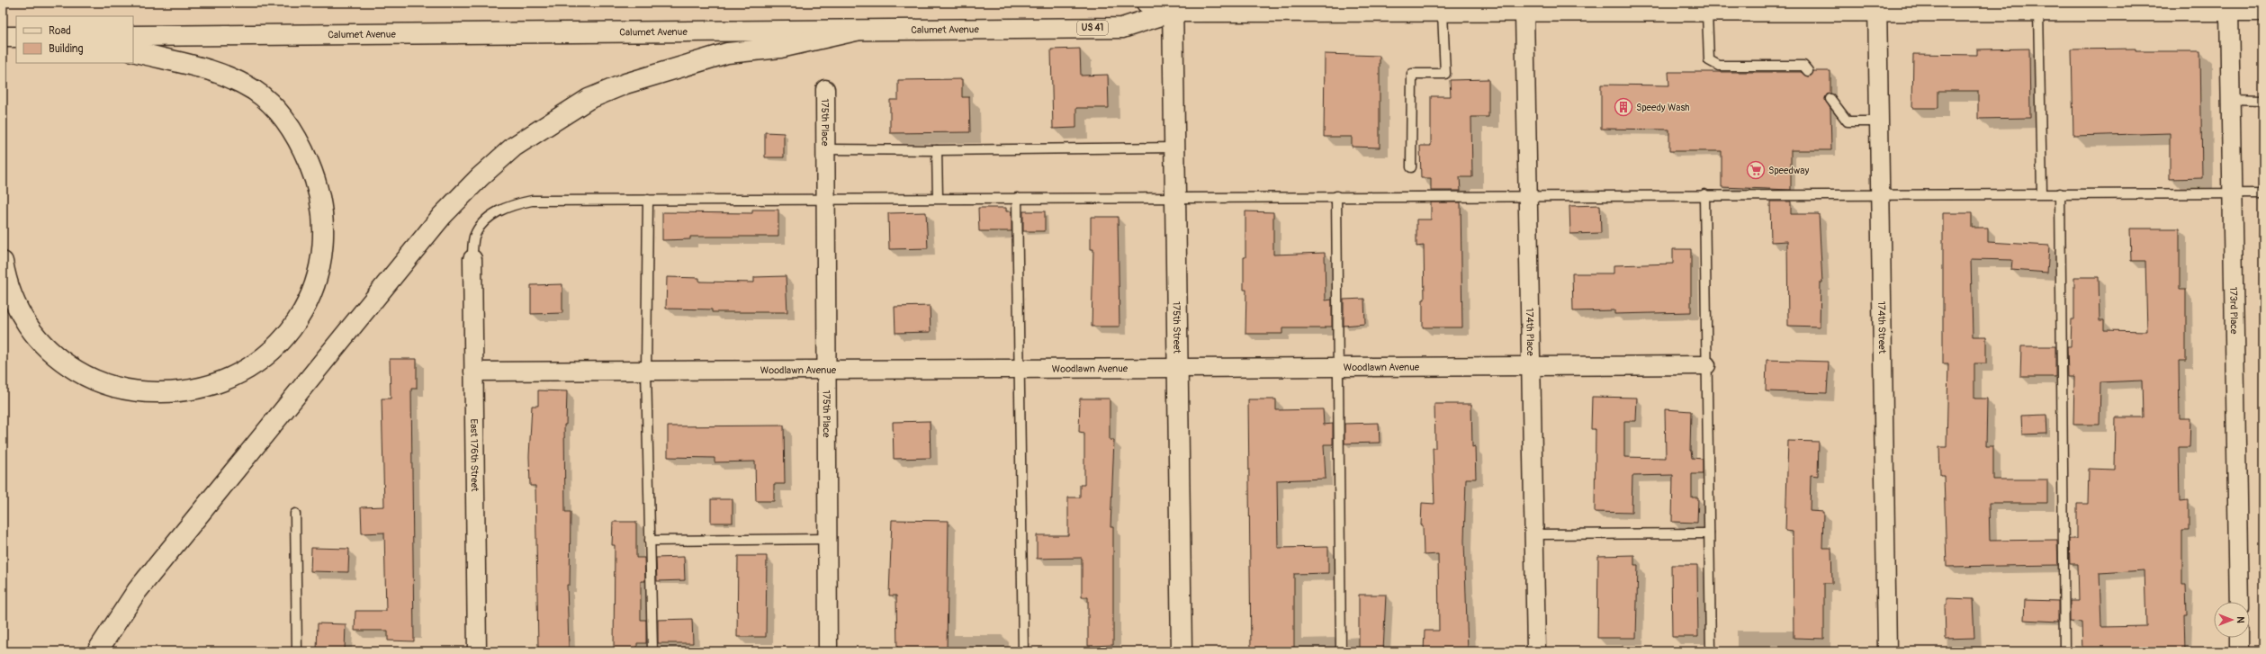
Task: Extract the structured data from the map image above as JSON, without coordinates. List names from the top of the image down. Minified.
{"streets":{"main road":["US 41","Calumet Avenue","175th Street"],"street":["175th Place","173rd Place","174th Street","174th Place","Woodlawn Avenue","East 176th Street"]},"crossings":[["Calumet Avenue","173rd Place"],["Calumet Avenue","175th Street"],["Calumet Avenue","174th Street"],["Calumet Avenue","174th Place"],["175th Place","Woodlawn Avenue"],["175th Street","Woodlawn Avenue"],["174th Place","Woodlawn Avenue"],["Woodlawn Avenue","East 176th Street"]],"places":{"building":["Speedy Wash"],"supermarket":["Speedway"]},"legend":["Road","Building"],"north":"right"}
